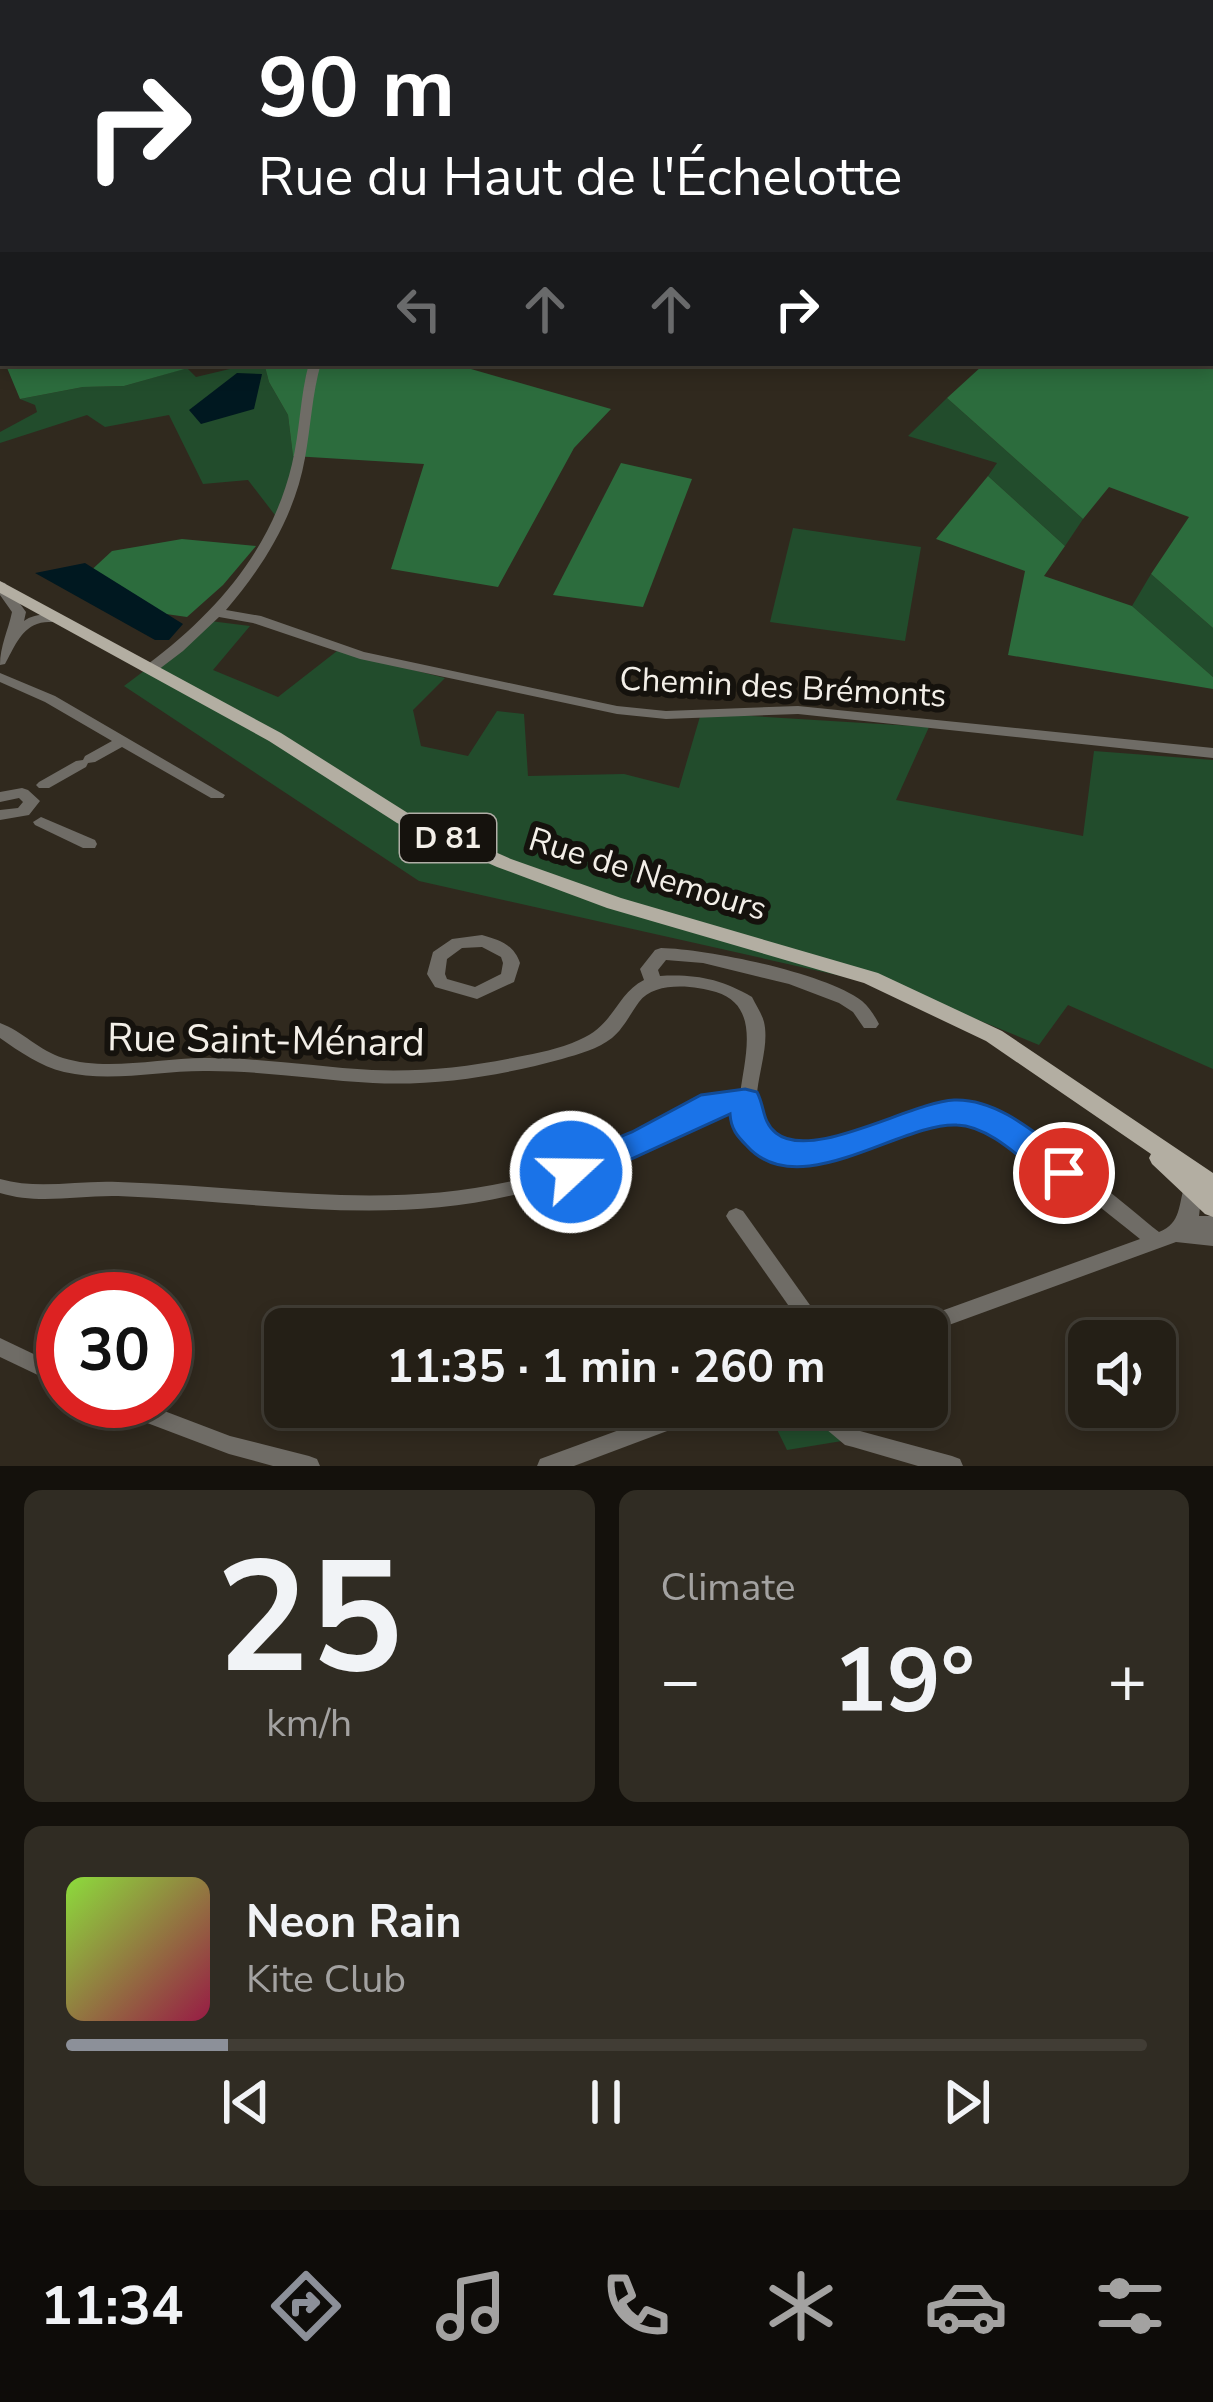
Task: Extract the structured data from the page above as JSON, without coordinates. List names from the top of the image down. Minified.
{"streets":{"main road":["D 81","Rue de Nemours"],"street":["Chemin des Brémonts","Rue Saint-Ménard"]},"crossings":[["D 81","Rue de Nemours"]],"page":{"turn":["90 m","Rue du Haut de l'Échelotte"],"limit":"30","trip":"11:35 · 1 min · 260 m","tile":[["25","km/h"],"Climate"],"heat":["−","19°","+"],"song":["Neon Rain","Kite Club"],"tabs":"11:34"}}
